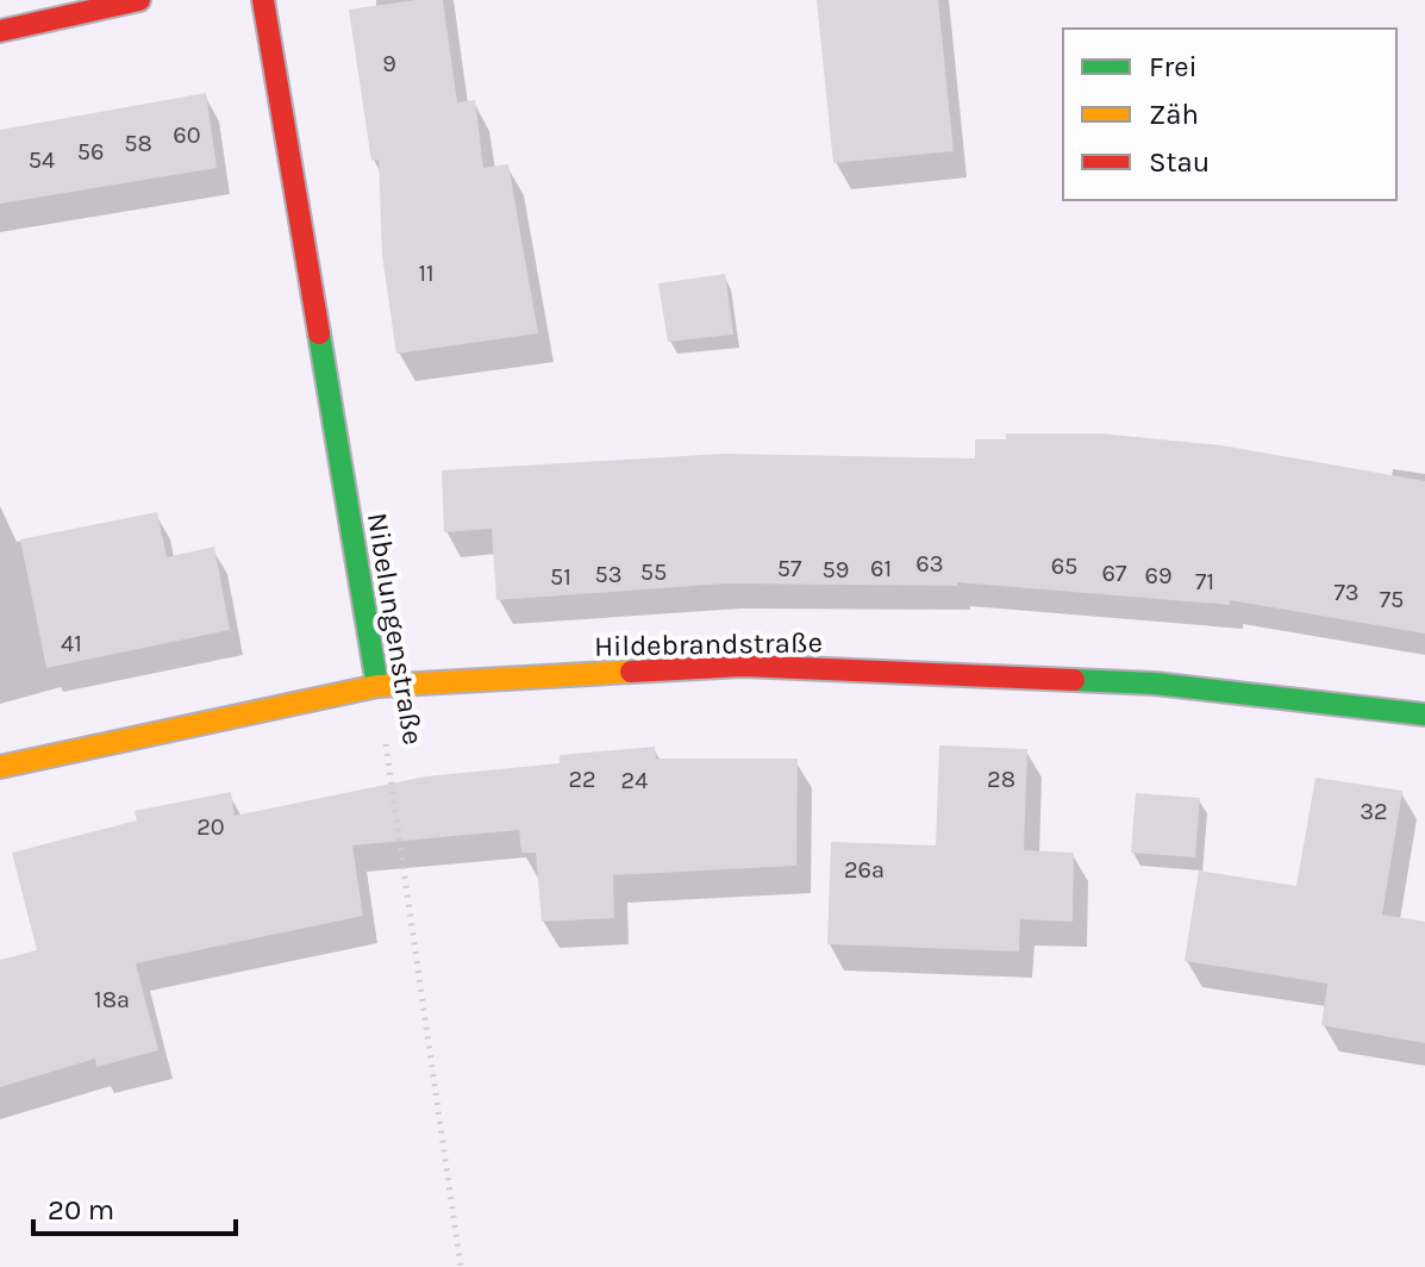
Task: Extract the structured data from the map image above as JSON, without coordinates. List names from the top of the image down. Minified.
{"streets":{"street":["Nibelungenstraße","Hildebrandstraße"]},"crossings":[["Nibelungenstraße","Hildebrandstraße"]],"house_numbers":["9","60","58","56","54","11","63","65","57","61","59","55","67","53","69","51","71","73","75","41","22","28","24","32","20","26a","18a"],"legend":["Frei","Zäh","Stau"],"scale_bar":"20 m"}
